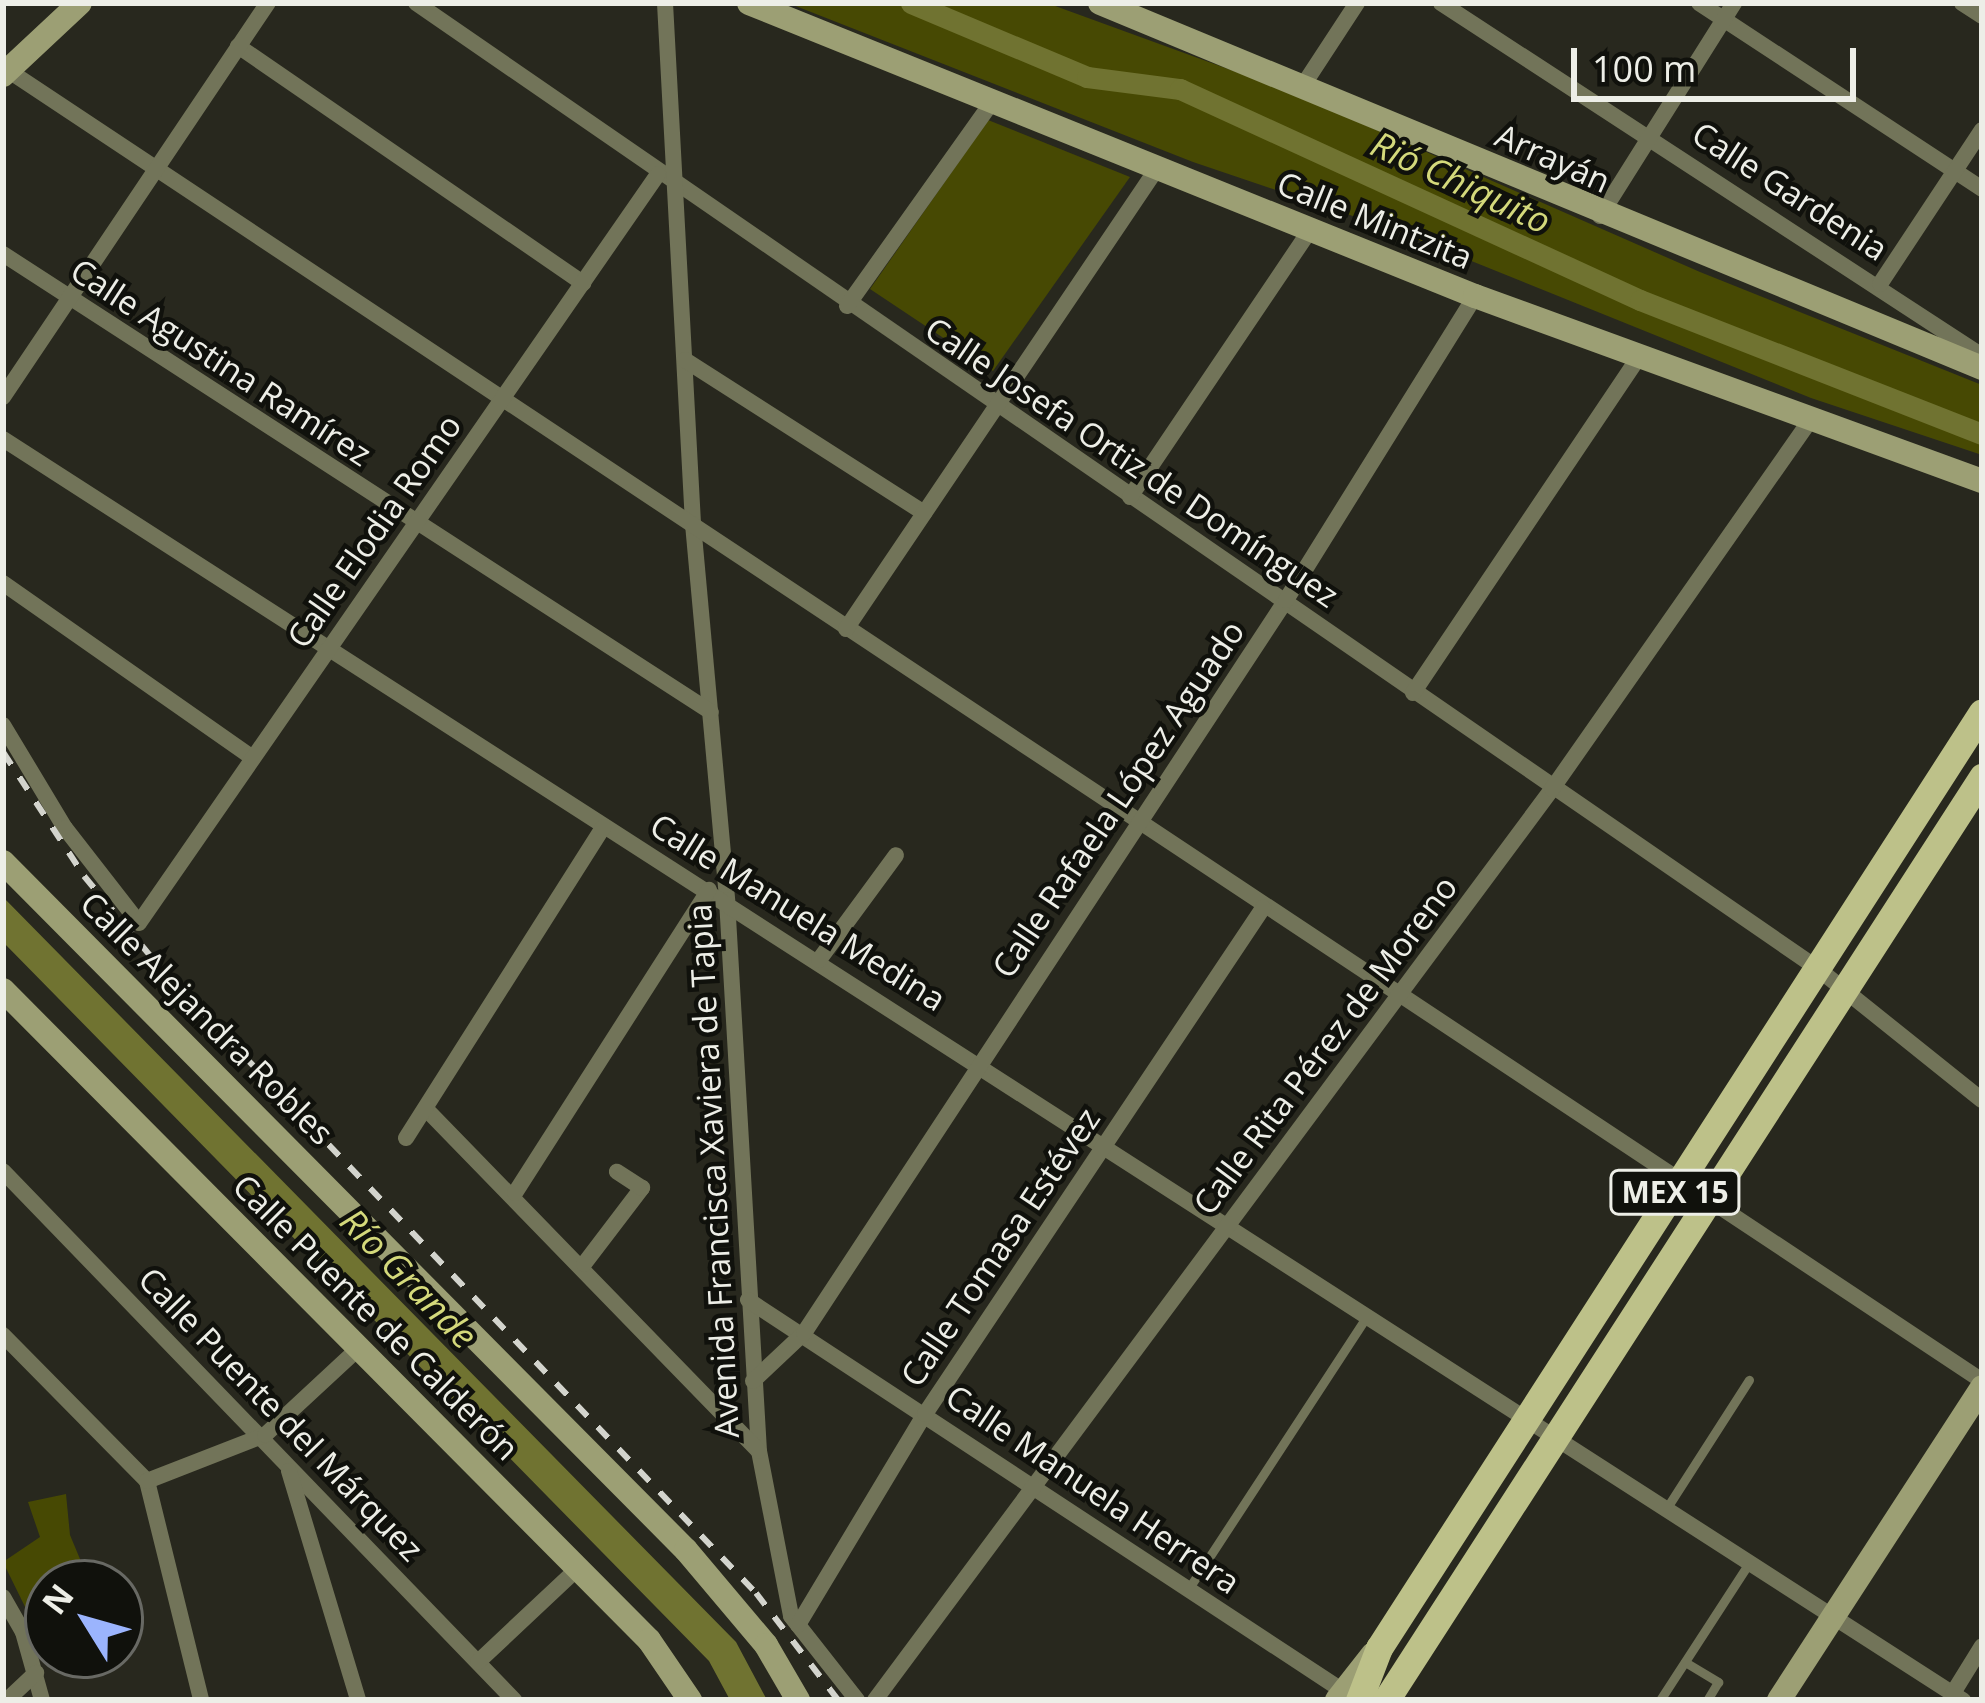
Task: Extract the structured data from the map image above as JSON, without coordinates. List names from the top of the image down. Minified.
{"streets":{"main road":["MEX 15"],"street":["Arrayán","Calle Gardenia","Calle Mintzita","Calle Agustina Ramírez","Calle Josefa Ortiz de Domínguez","Calle Elodia Romo","Calle Rafaela López Aguado","Calle Manuela Medina","Calle Alejandra Robles","Calle Rita Pérez de Moreno","Avenida Francisca Xaviera de Tapia","Calle Tomasa Estévez","Calle Puente de Calderón","Calle Puente del Márquez","Calle Manuela Herrera"]},"crossings":[["Calle Mintzita","Calle Rafaela López Aguado"],["Calle Mintzita","Calle Rita Pérez de Moreno"],["Calle Agustina Ramírez","Calle Elodia Romo"],["Calle Agustina Ramírez","Avenida Francisca Xaviera de Tapia"],["Calle Josefa Ortiz de Domínguez","Calle Elodia Romo"],["Calle Josefa Ortiz de Domínguez","Calle Rafaela López Aguado"],["Calle Josefa Ortiz de Domínguez","Calle Rita Pérez de Moreno"],["Calle Josefa Ortiz de Domínguez","Avenida Francisca Xaviera de Tapia"],["Calle Josefa Ortiz de Domínguez","MEX 15"],["Calle Elodia Romo","Calle Manuela Medina"],["Calle Rafaela López Aguado","Calle Manuela Medina"],["Calle Rafaela López Aguado","Avenida Francisca Xaviera de Tapia"],["Calle Rafaela López Aguado","Calle Manuela Herrera"],["Calle Manuela Medina","Calle Rita Pérez de Moreno"],["Calle Manuela Medina","Avenida Francisca Xaviera de Tapia"],["Calle Manuela Medina","MEX 15"],["Calle Manuela Medina","Calle Tomasa Estévez"],["Calle Rita Pérez de Moreno","Calle Manuela Herrera"],["Avenida Francisca Xaviera de Tapia","Calle Tomasa Estévez"],["Avenida Francisca Xaviera de Tapia","Calle Manuela Herrera"],["MEX 15","Calle Manuela Herrera"],["Calle Tomasa Estévez","Calle Manuela Herrera"]],"water":["Rió Chiquito","Río Grande"],"scale_bar":"100 m","north":"top left"}
